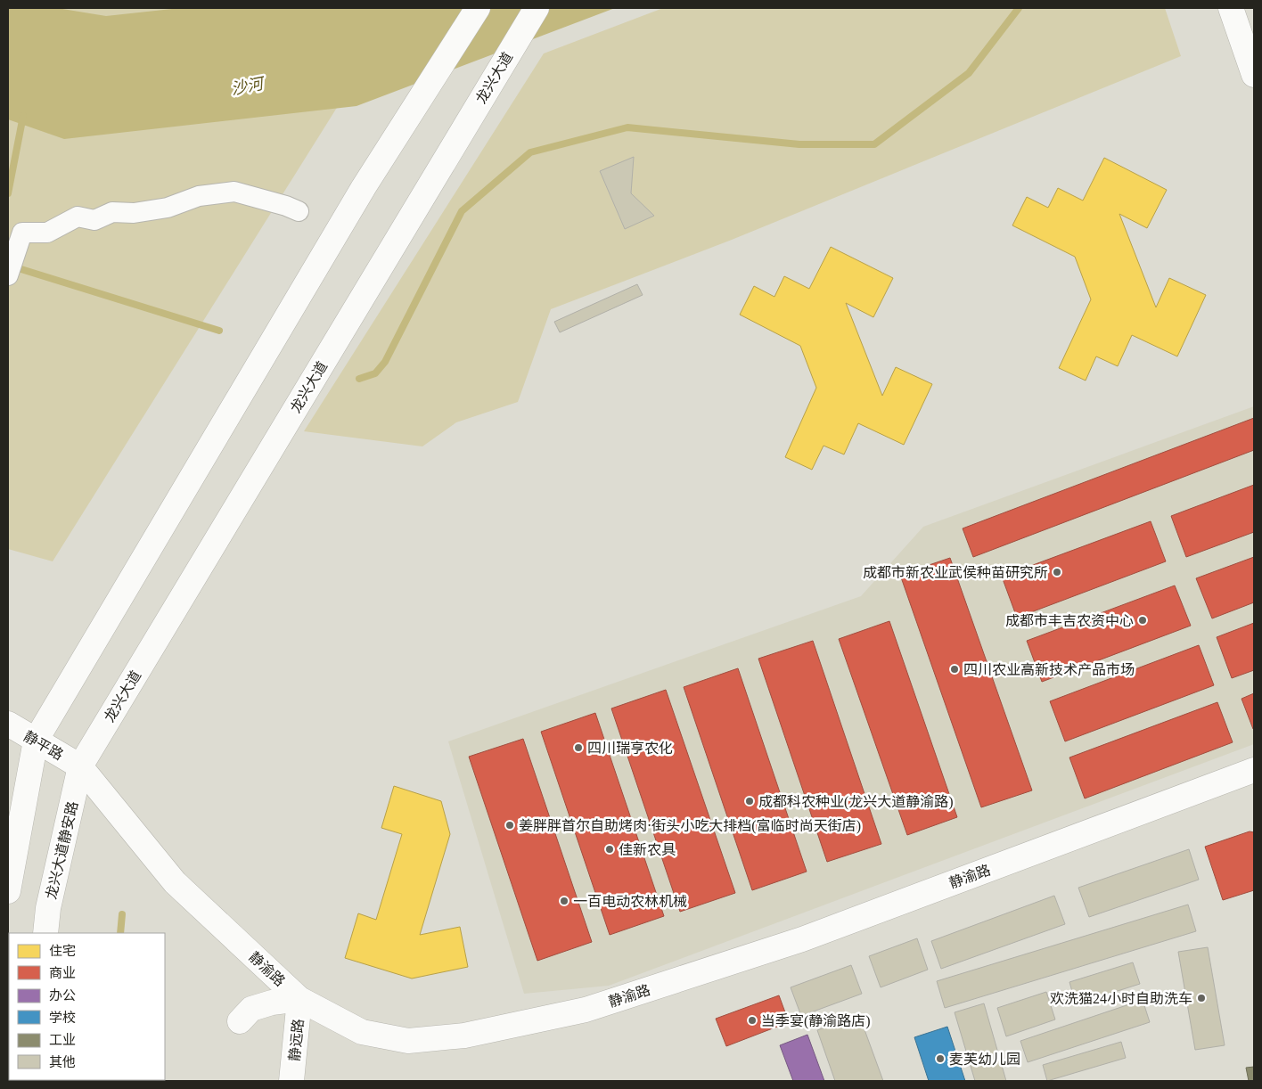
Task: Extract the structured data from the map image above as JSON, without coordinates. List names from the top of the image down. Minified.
{"streets":{"main road":["龙兴大道","静平路","龙兴大道静安路","静渝路","静远路"]},"crossings":[["龙兴大道","静平路"],["龙兴大道","龙兴大道静安路"],["龙兴大道","静渝路"],["静平路","龙兴大道静安路"],["静平路","静渝路"],["龙兴大道静安路","静渝路"],["静渝路","静远路"]],"water":["沙河"],"places":["成都市新农业武侯种苗研究所","成都市丰吉农资中心","四川农业高新技术产品市场","四川瑞亨农化","成都科农种业(龙兴大道静渝路)","姜胖胖首尔自助烤肉·街头小吃大排档(富临时尚天街店)","佳新农具","一百电动农林机械","欢洗猫24小时自助洗车","当季宴(静渝路店)","麦芙幼儿园"],"legend":["住宅","商业","办公","学校","工业","其他"]}
